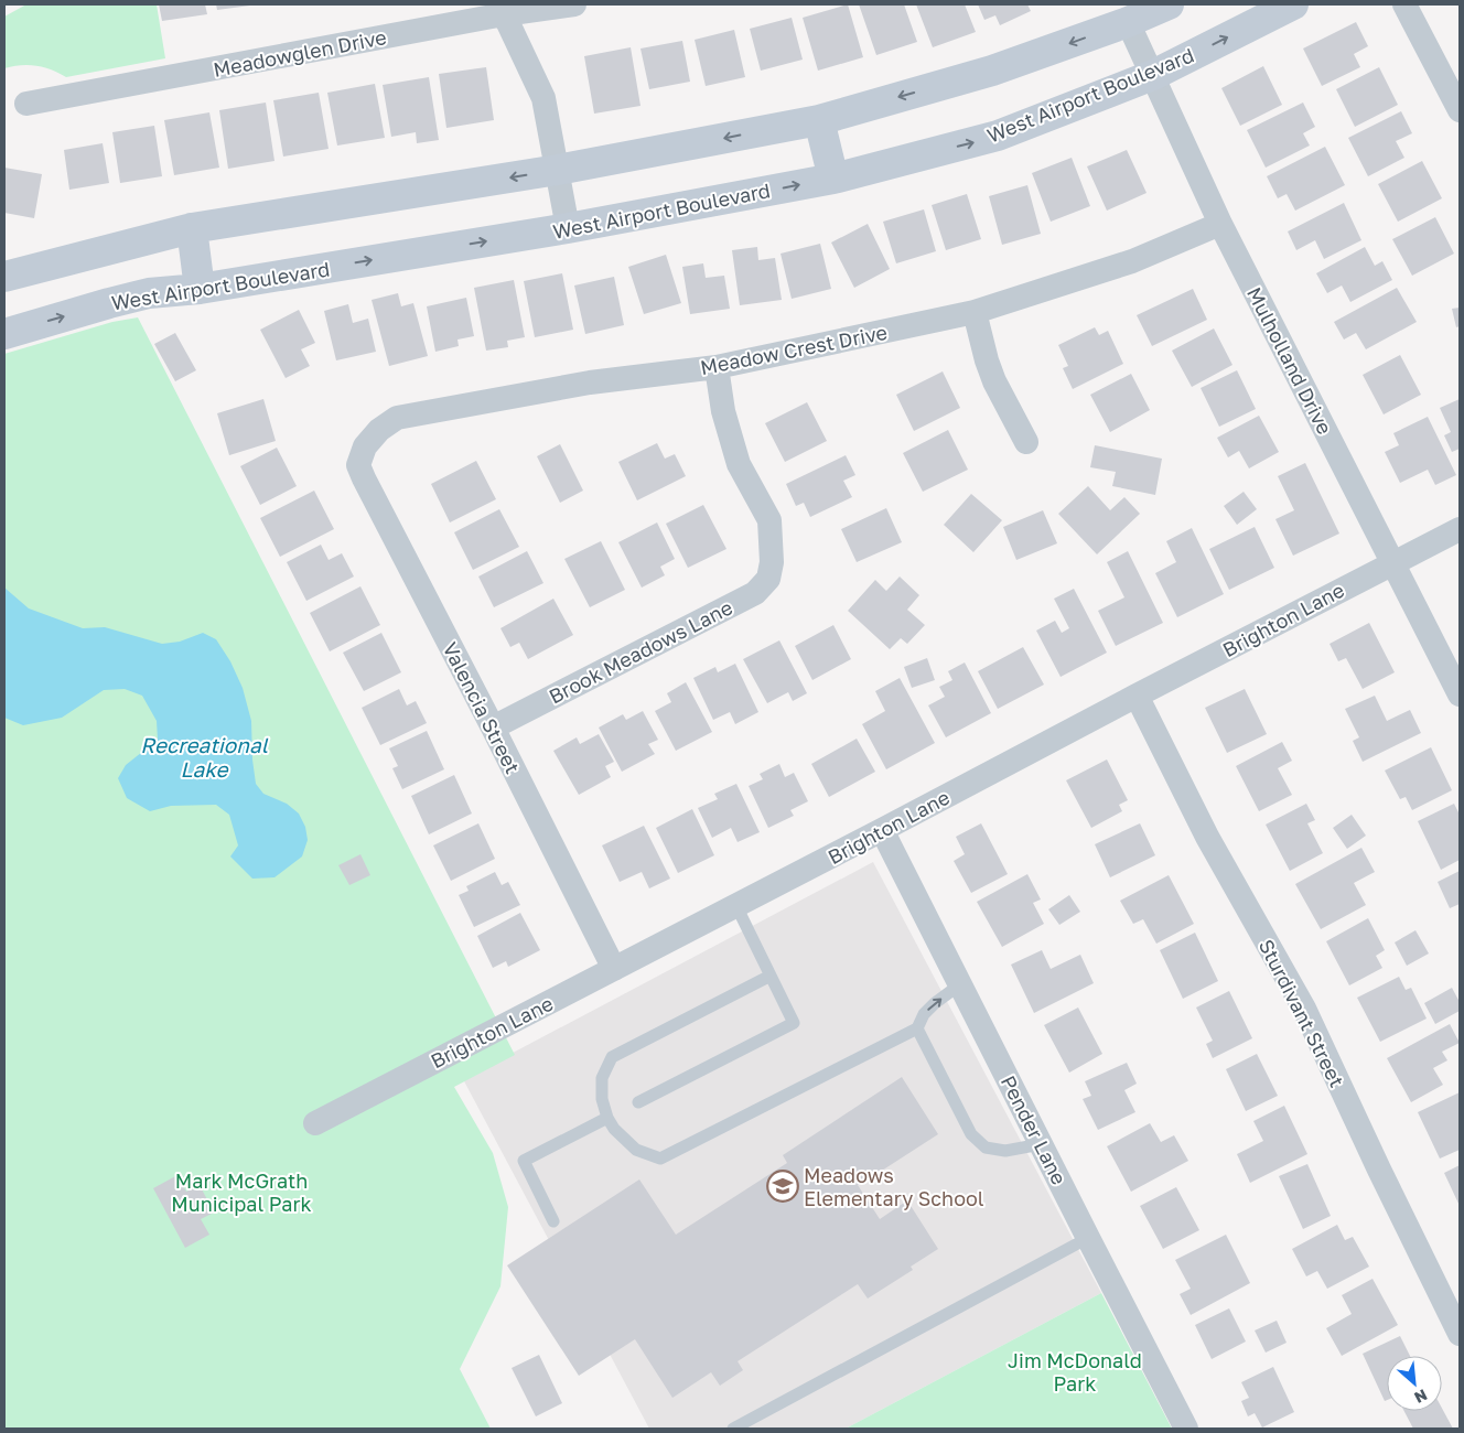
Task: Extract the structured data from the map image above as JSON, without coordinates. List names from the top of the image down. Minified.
{"streets":{"main road":["West Airport Boulevard"],"street":["Meadowglen Drive","Meadow Crest Drive","Mulholland Drive","Brighton Lane","Brook Meadows Lane","Valencia Street","Sturdivant Street","Pender Lane"]},"crossings":[["West Airport Boulevard","Mulholland Drive"],["Meadow Crest Drive","Mulholland Drive"],["Meadow Crest Drive","Brook Meadows Lane"],["Meadow Crest Drive","Valencia Street"],["Mulholland Drive","Brighton Lane"],["Brighton Lane","Valencia Street"],["Brighton Lane","Sturdivant Street"],["Brighton Lane","Pender Lane"],["Brook Meadows Lane","Valencia Street"]],"water":["Recreational Lake"],"parks":["Mark McGrath Municipal Park","Jim McDonald Park"],"places":{"school or university":["Meadows Elementary School"]},"north":"bottom right"}
